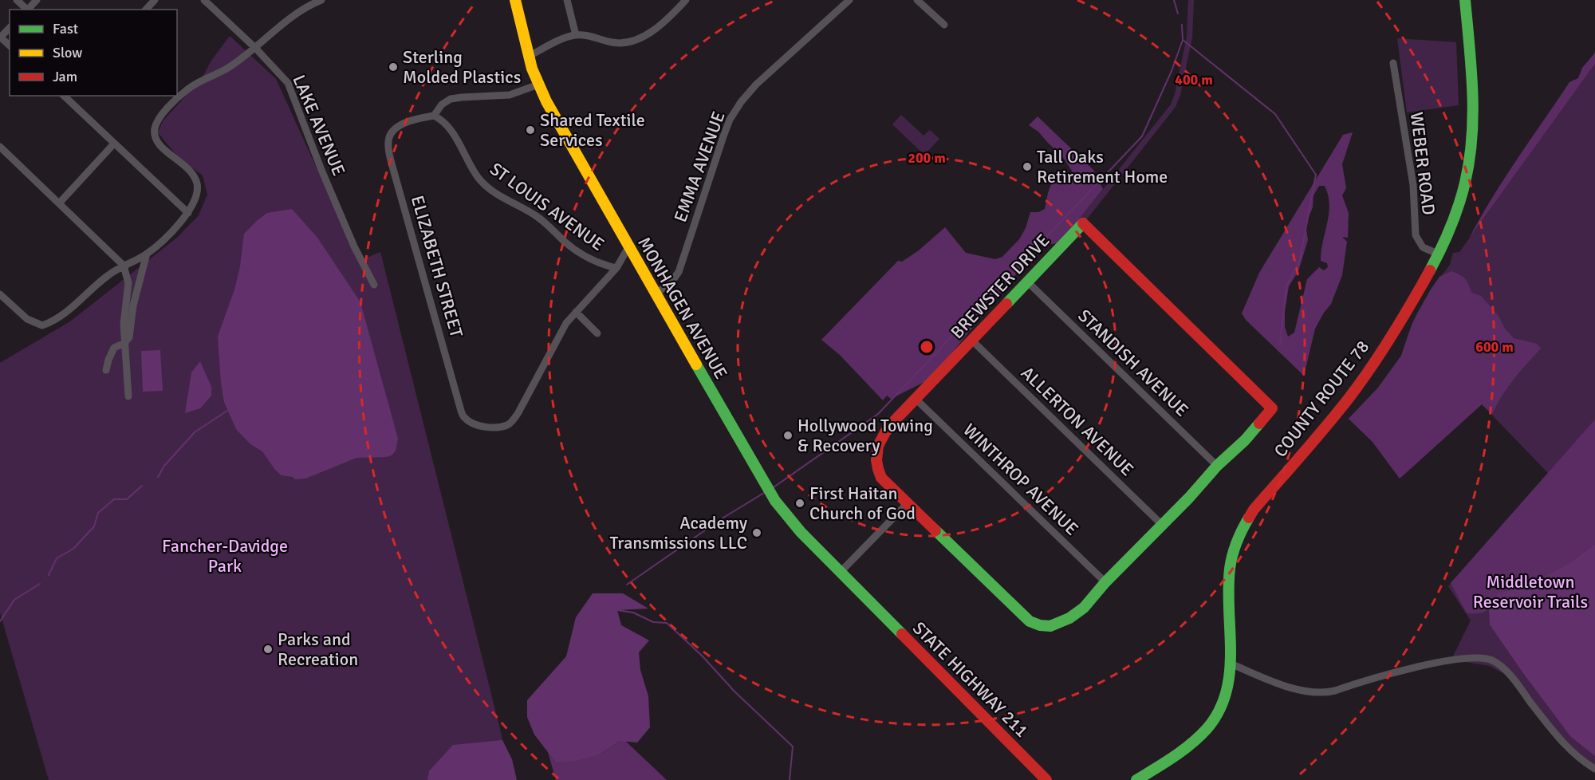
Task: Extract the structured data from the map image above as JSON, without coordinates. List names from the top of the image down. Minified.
{"streets":{"street":["LAKE AVENUE","WEBER ROAD","EMMA AVENUE","ST LOUIS AVENUE","ELIZABETH STREET","BREWSTER DRIVE","MONHAGEN AVENUE","STANDISH AVENUE","COUNTY ROUTE 78","ALLERTON AVENUE","WINTHROP AVENUE","STATE HIGHWAY 211"]},"crossings":[["WEBER ROAD","COUNTY ROUTE 78"],["EMMA AVENUE","MONHAGEN AVENUE"],["ST LOUIS AVENUE","ELIZABETH STREET"],["BREWSTER DRIVE","STANDISH AVENUE"],["BREWSTER DRIVE","ALLERTON AVENUE"],["BREWSTER DRIVE","WINTHROP AVENUE"],["MONHAGEN AVENUE","STATE HIGHWAY 211"]],"parks":["Fancher-Davidge Park","Middletown Reservoir Trails"],"places":["Sterling Molded Plastics","Shared Textile Services","Tall Oaks Retirement Home","Hollywood Towing & Recovery","First Haitan Church of God","Academy Transmissions LLC","Parks and Recreation"],"legend":["Fast","Slow","Jam"],"rings":["400 m","200 m","600 m"]}
